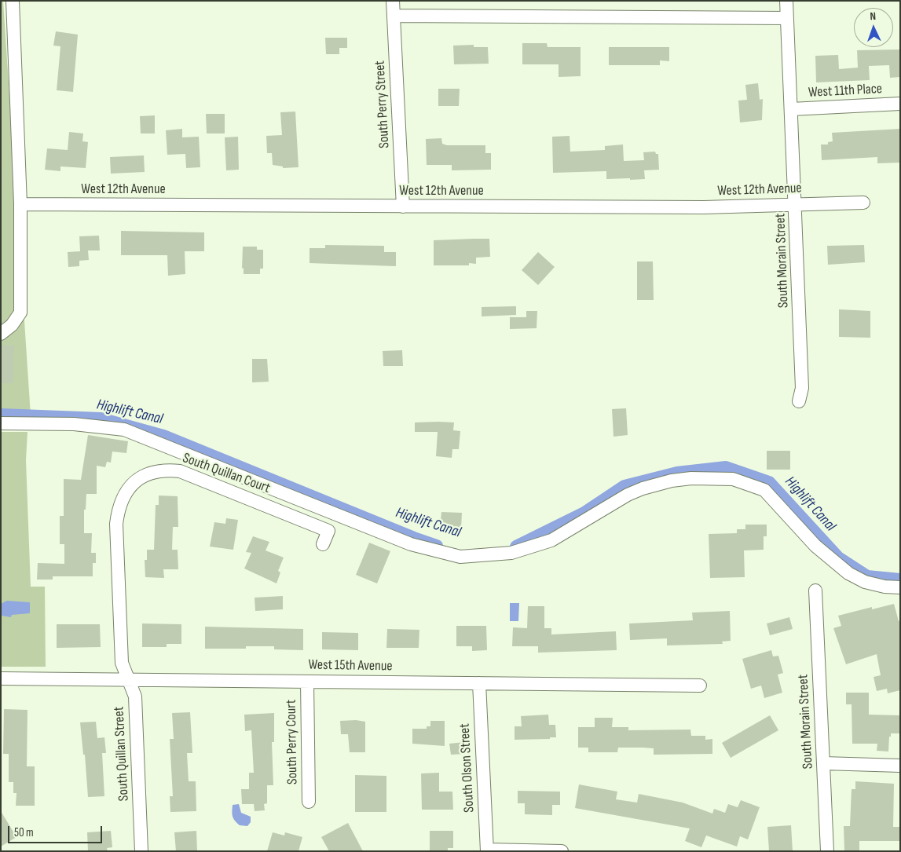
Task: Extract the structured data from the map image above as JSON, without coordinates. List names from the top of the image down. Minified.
{"streets":{"street":["West 11th Place","South Perry Street","West 12th Avenue","South Morain Street","South Quillan Court","West 15th Avenue","South Perry Court","South Quillan Street","South Olson Street"]},"crossings":[["West 11th Place","South Morain Street"],["South Perry Street","West 12th Avenue"],["West 12th Avenue","South Morain Street"],["South Quillan Court","West 15th Avenue"],["South Quillan Court","South Quillan Street"],["West 15th Avenue","South Perry Court"],["West 15th Avenue","South Quillan Street"],["West 15th Avenue","South Olson Street"]],"water":["Highlift Canal"],"scale_bar":"50 m","north":"top"}
